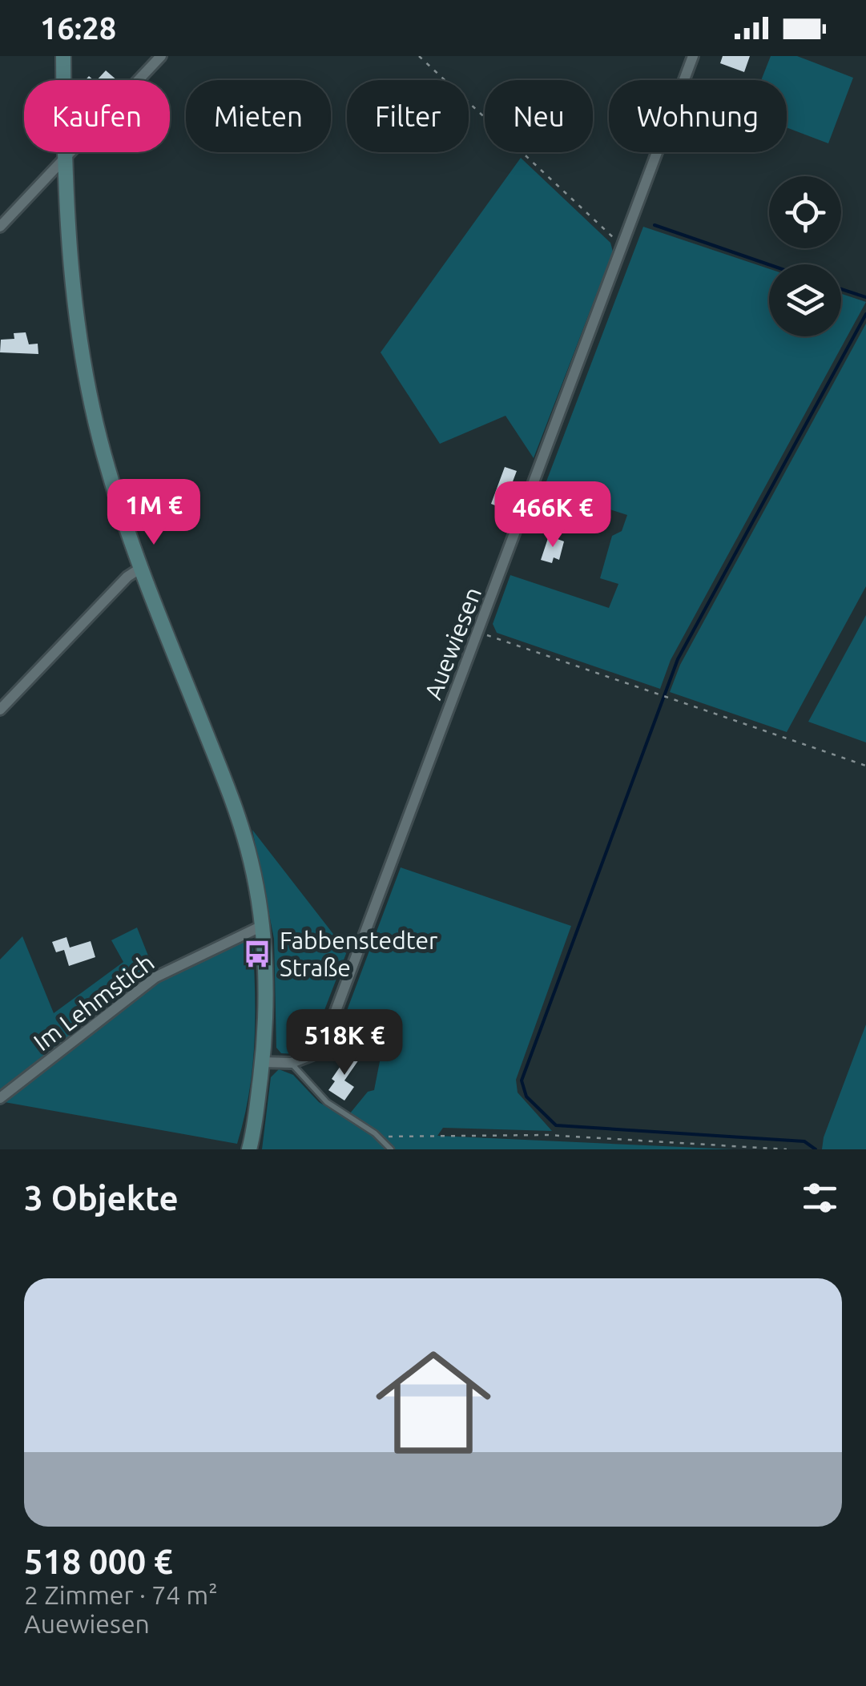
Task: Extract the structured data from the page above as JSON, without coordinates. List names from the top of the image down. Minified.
{"streets":{"street":["Auewiesen","Im Lehmstich"]},"places":{"bus stop":["Fabbenstedter Straße"]},"page":{"status":"16:28","chip":["Kaufen","Mieten","Filter","Neu","Wohnung"],"price":["1M €","466K €","518K €"],"heading":"3 Objekte","list":[{"name":"518 000 €","note":"2 Zimmer · 74 m² · Auewiesen"}]}}
